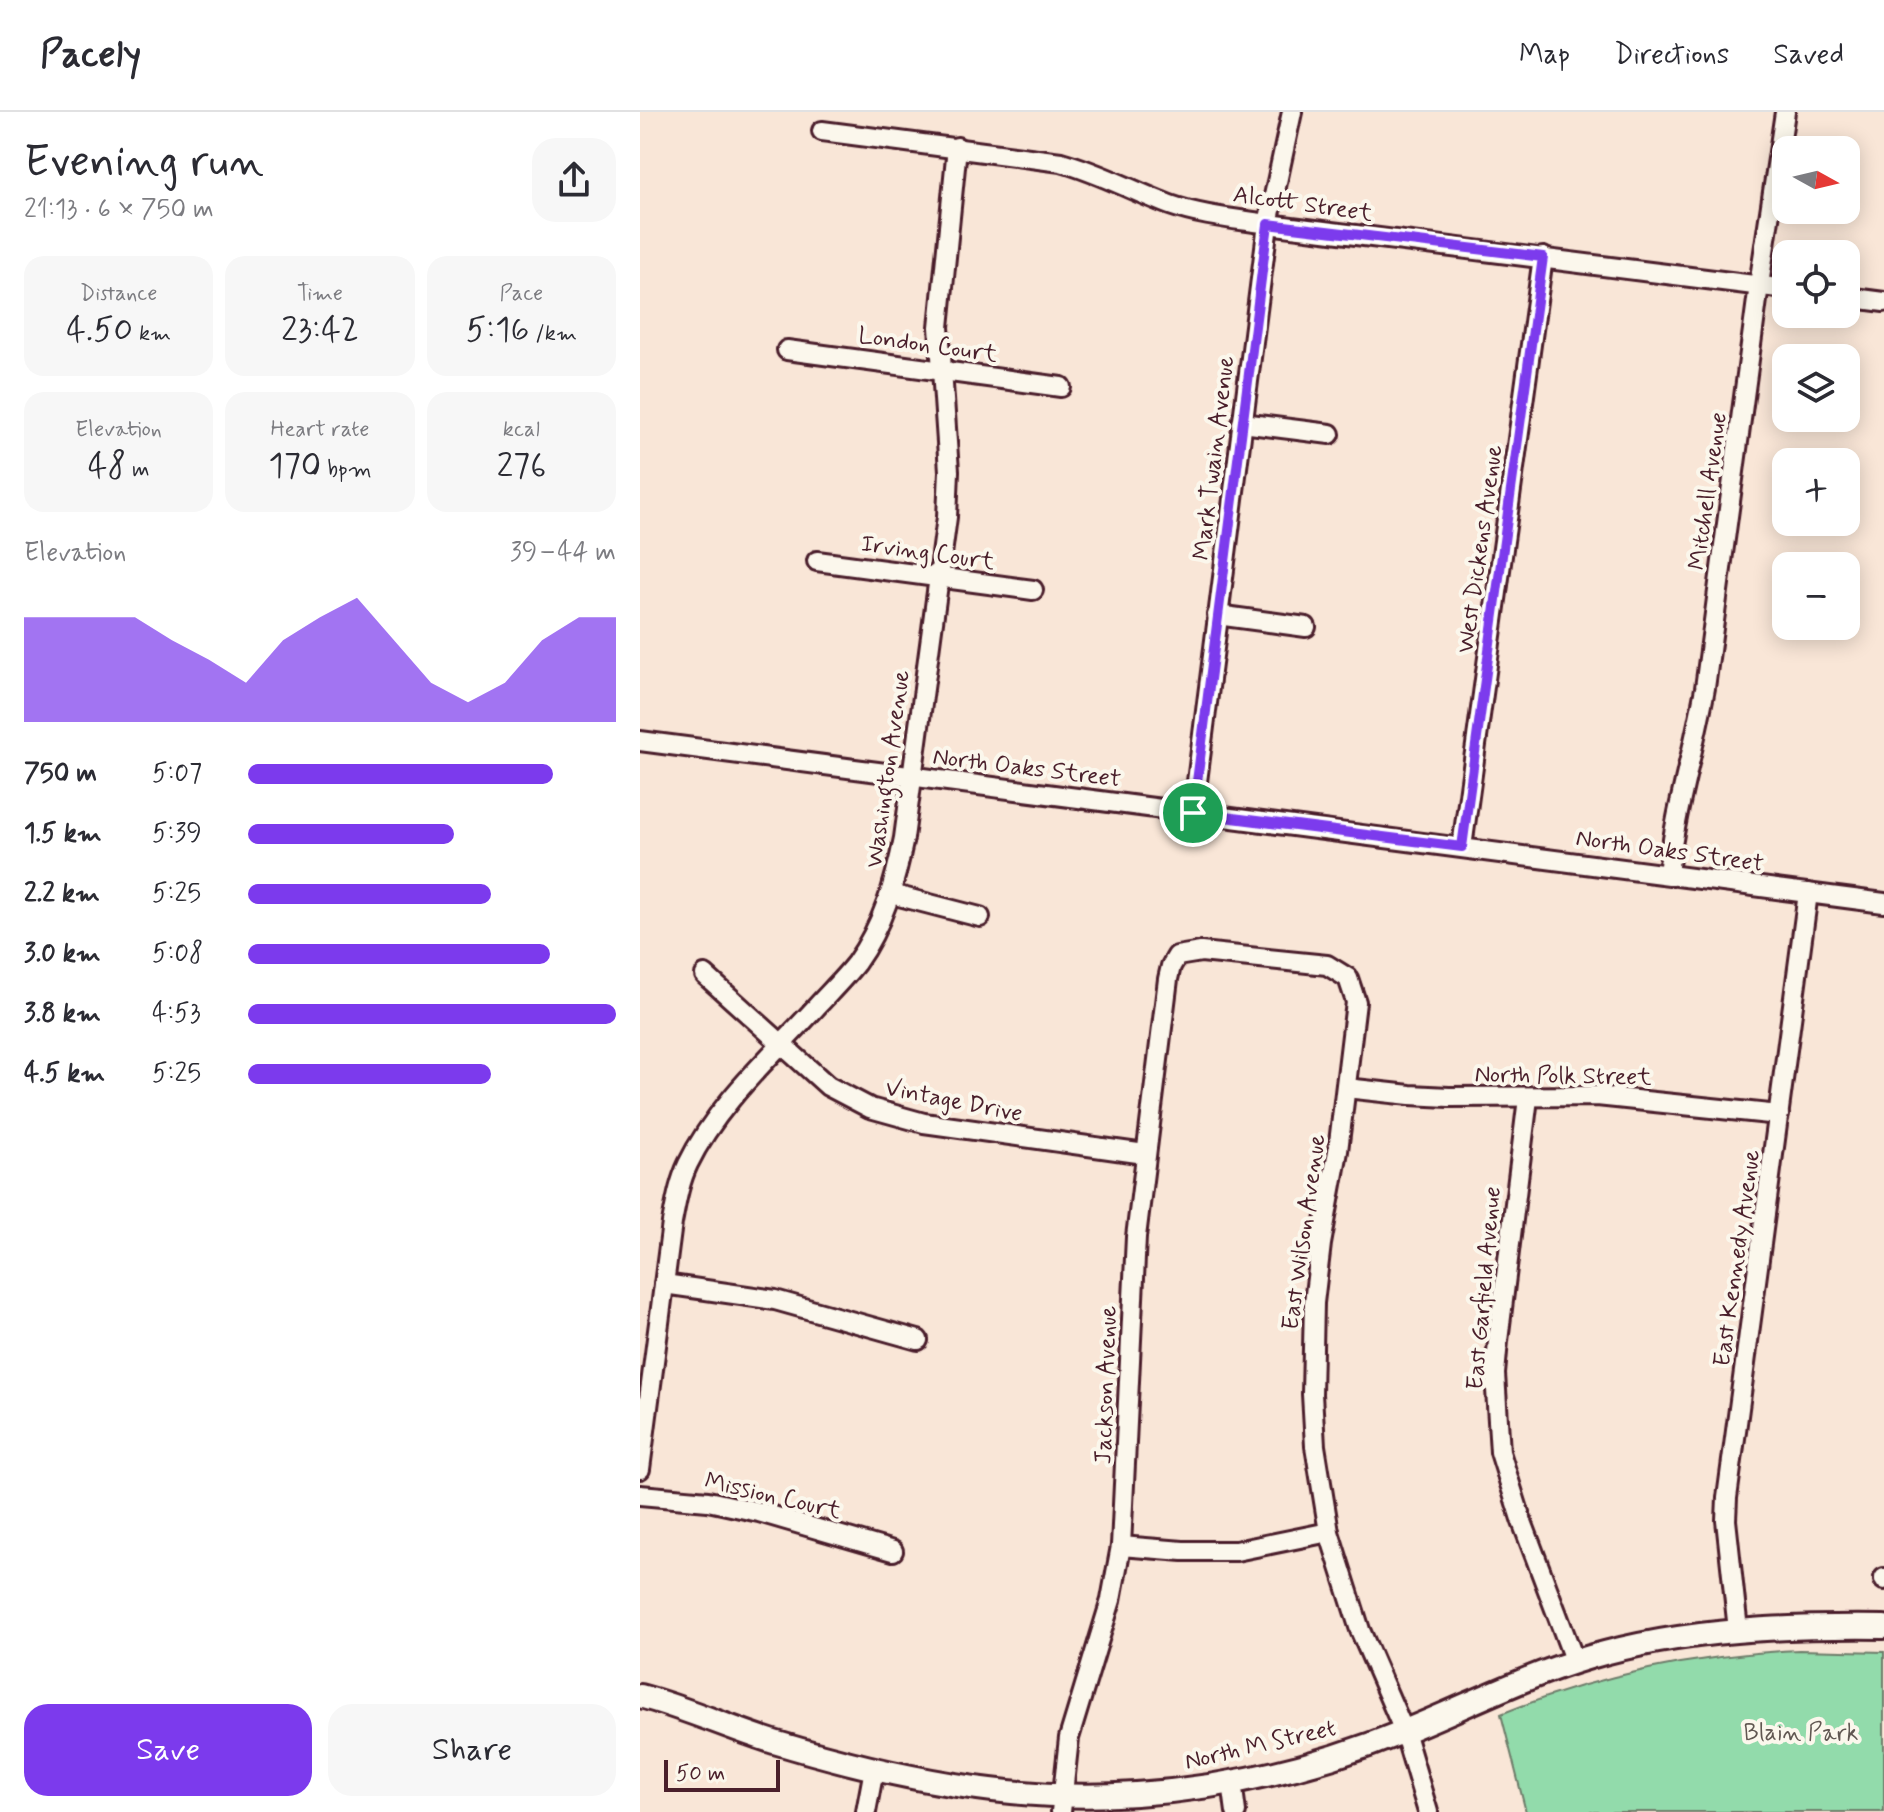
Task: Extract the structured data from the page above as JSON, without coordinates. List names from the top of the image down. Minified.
{"streets":{"street":["Alcott Street","London Court","Mark Twain Avenue","Mitchell Avenue","West Dickens Avenue","Irving Court","North Oaks Street","Washington Avenue","North Polk Street","Vintage Drive","East Wilson Avenue","East Kennedy Avenue","East Garfield Avenue","Jackson Avenue","Mission Court","North M Street"]},"crossings":[["Alcott Street","Mark Twain Avenue"],["Alcott Street","Mitchell Avenue"],["Alcott Street","West Dickens Avenue"],["Alcott Street","Washington Avenue"],["London Court","Washington Avenue"],["Mark Twain Avenue","North Oaks Street"],["Mitchell Avenue","North Oaks Street"],["West Dickens Avenue","North Oaks Street"],["Irving Court","Washington Avenue"],["North Oaks Street","Washington Avenue"],["North Oaks Street","East Kennedy Avenue"],["Washington Avenue","Vintage Drive"],["North Polk Street","East Wilson Avenue"],["North Polk Street","East Kennedy Avenue"],["North Polk Street","East Garfield Avenue"],["Vintage Drive","Jackson Avenue"],["East Wilson Avenue","Jackson Avenue"],["East Wilson Avenue","North M Street"],["East Kennedy Avenue","North M Street"],["East Garfield Avenue","North M Street"],["Jackson Avenue","North M Street"]],"parks":["Blain Park"],"scale_bar":"50 m","north":"right","page":{"header":"Pacely","nav":["Map","Directions","Saved"],"heading":["Evening run","21:13 · 6 × 750 m"],"map_buttons":["+","−"],"stats":[["Distance","4.50 km"],["Time","23:42"],["Pace","5:16 /km"],["Elevation","48 m"],["Heart rate","170 bpm"],["kcal","276"]],"chart":["Elevation","39–44 m"],"list":[{"name":"750 m","note":"5:07"},{"name":"1.5 km","note":"5:39"},{"name":"2.2 km","note":"5:25"},{"name":"3.0 km","note":"5:08"},{"name":"3.8 km","note":"4:53"},{"name":"4.5 km","note":"5:25"}],"buttons":["Save","Share"],"scale":"50 m"}}
